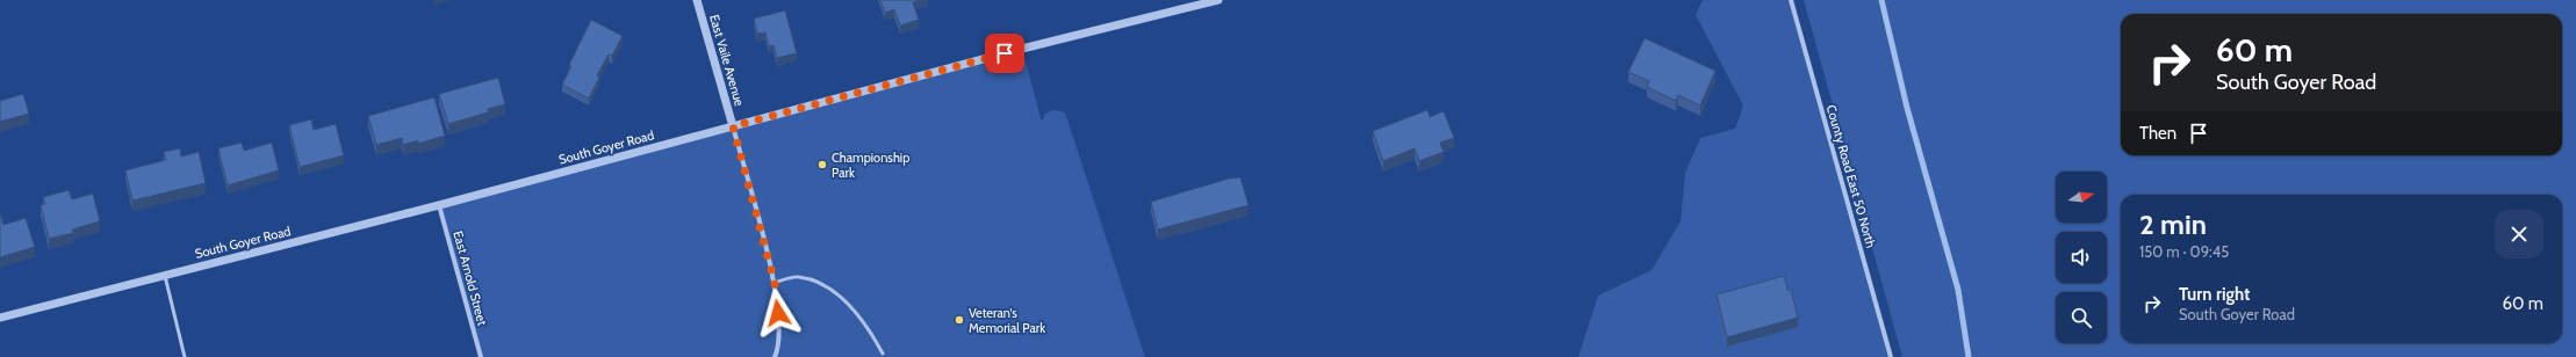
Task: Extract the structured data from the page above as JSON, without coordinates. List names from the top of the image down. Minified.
{"streets":{"street":["East Vaile Avenue","South Goyer Road","County Road East 50 North","East Arnold Street"]},"crossings":[["East Vaile Avenue","South Goyer Road"],["South Goyer Road","East Arnold Street"]],"places":["Championship Park","Veteran's Memorial Park"],"north":"right","page":{"turn":["60 m","South Goyer Road"],"then":"Then","heading":["2 min","150 m · 09:45"],"list":[{"name":"Turn right","note":"South Goyer Road","value":"60 m"}]}}
